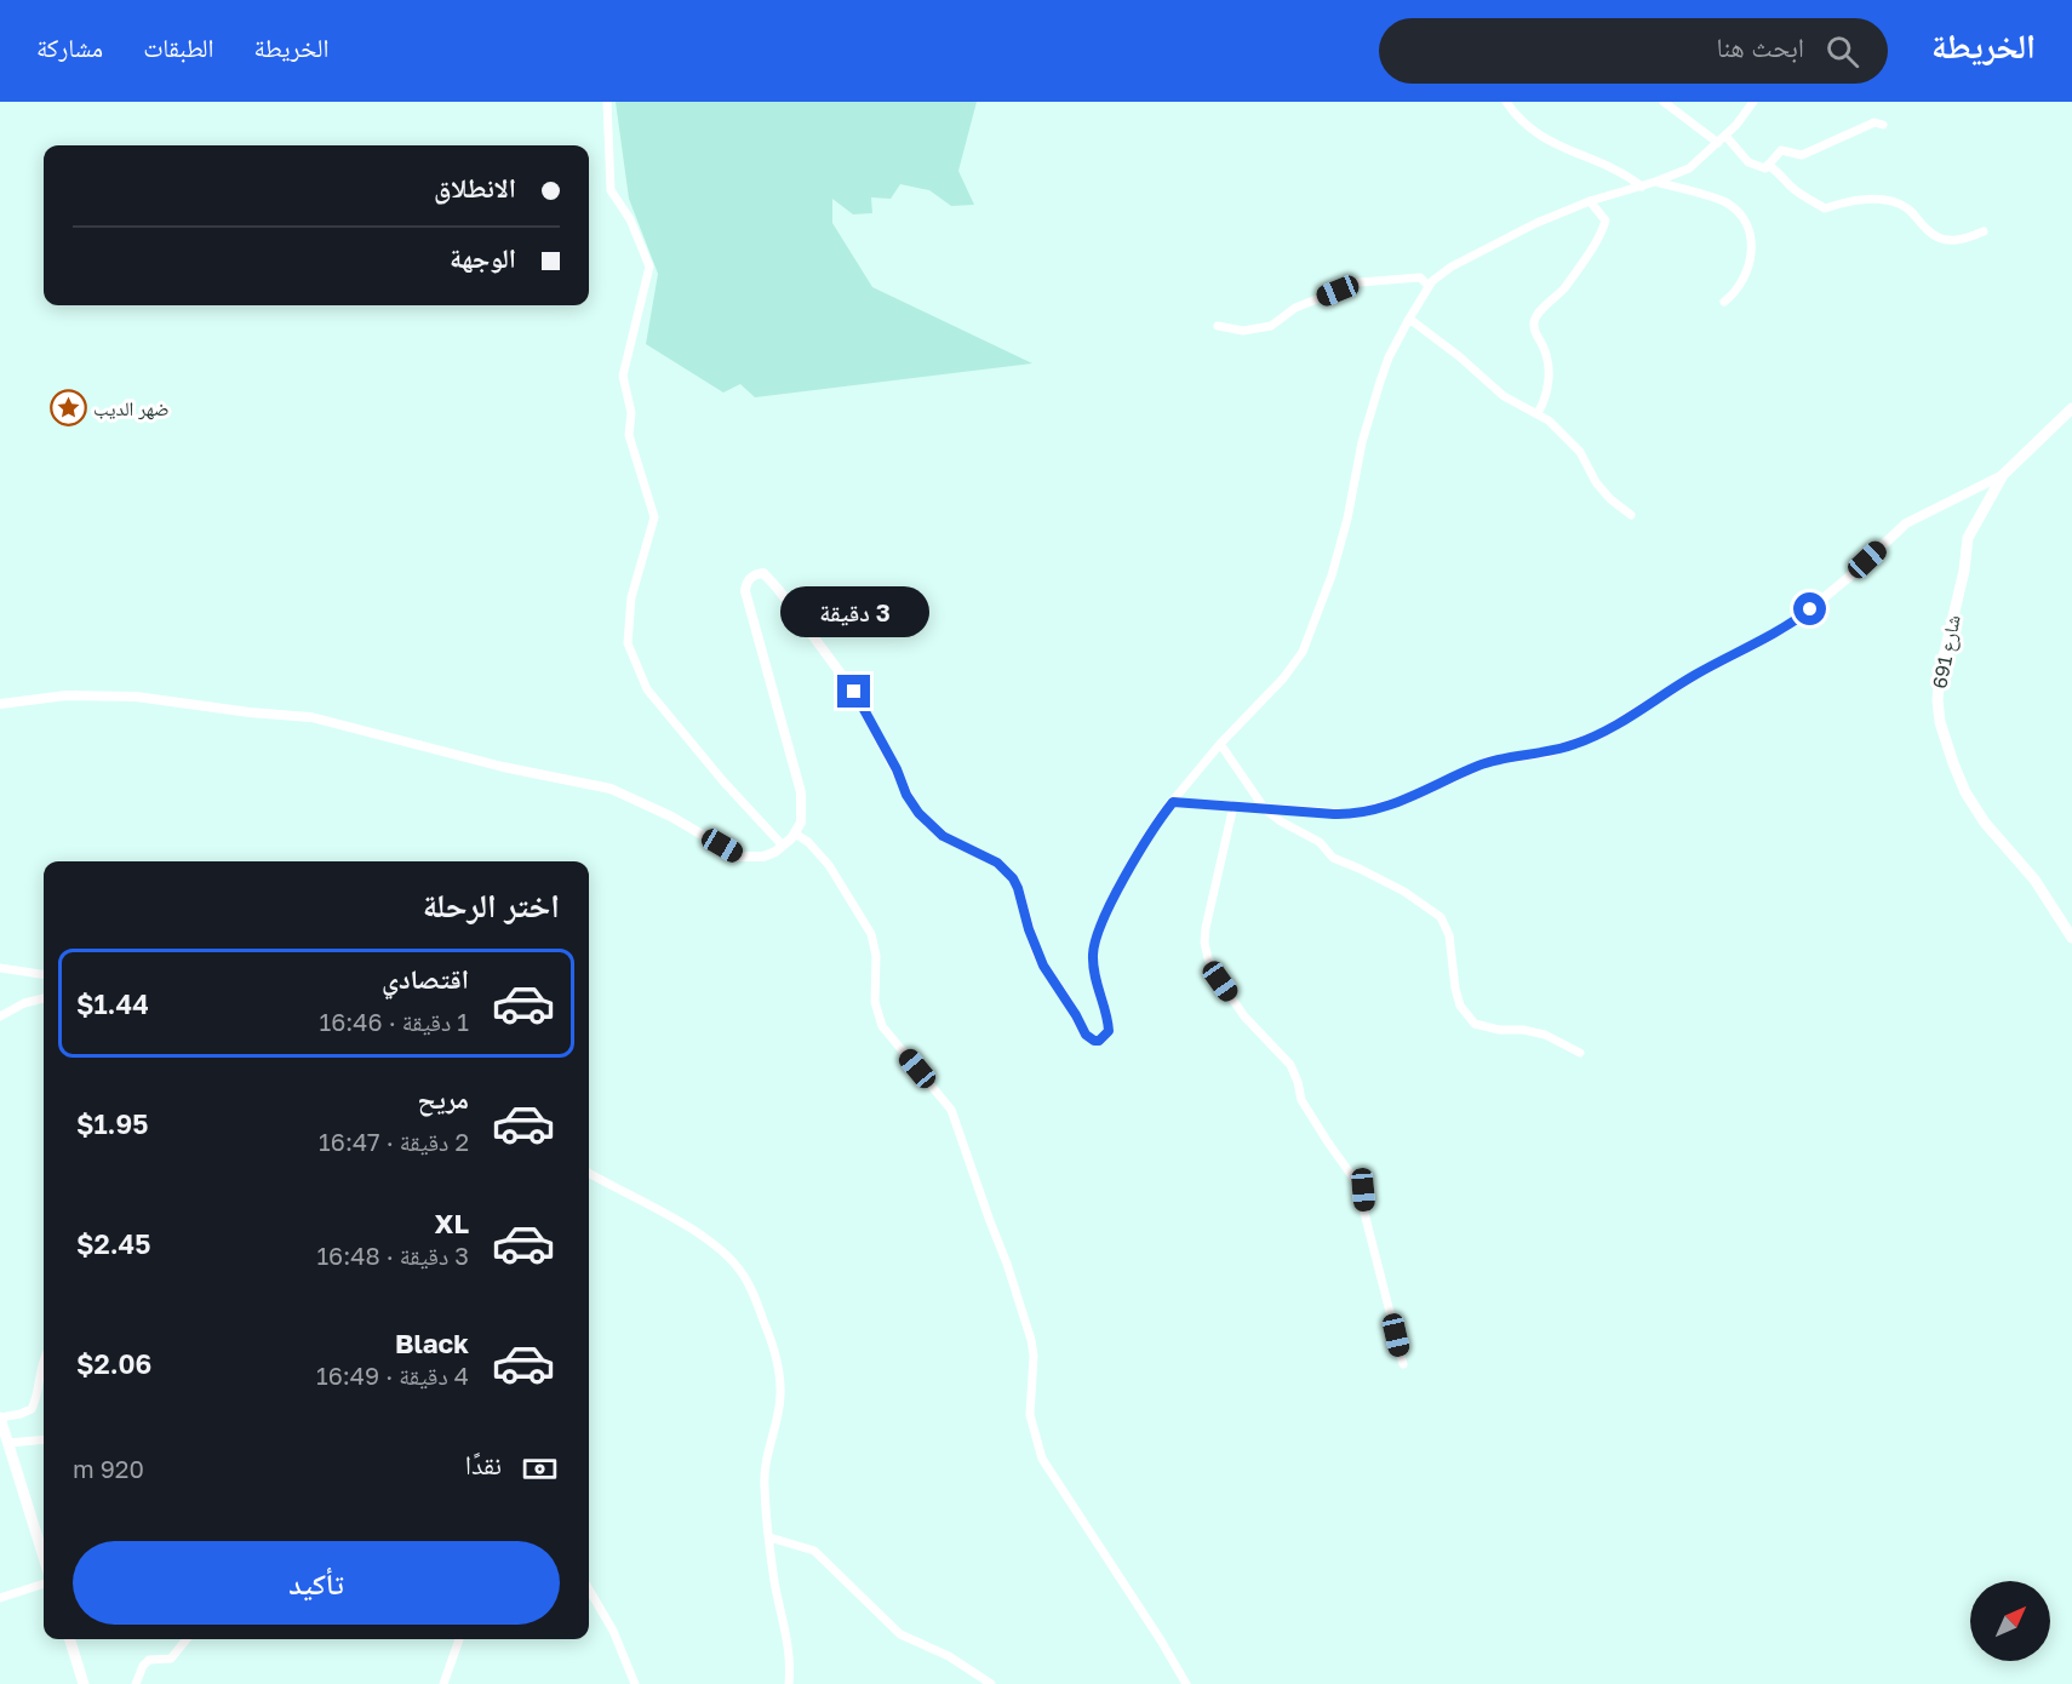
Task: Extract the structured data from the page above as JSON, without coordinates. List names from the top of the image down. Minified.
{"streets":{"main road":["شارع 691"]},"places":{"place":["ضهر الديب"]},"north":"top right","page":{"header":"الخريطة","search":"ابحث هنا","nav":["الخريطة","الطبقات","مشاركة"],"banner":["الانطلاق","الوجهة"],"bubble":"3 دقيقة","heading":"اختر الرحلة","list":[{"name":"اقتصادي","note":"1 دقيقة · 16:46","value":"$1.44"},{"name":"مريح","note":"2 دقيقة · 16:47","value":"$1.95"},{"name":"XL","note":"3 دقيقة · 16:48","value":"$2.45"},{"name":"Black","note":"4 دقيقة · 16:49","value":"$2.06"}],"pay":["نقدًا","920 m"],"buttons":"تأكيد"}}
